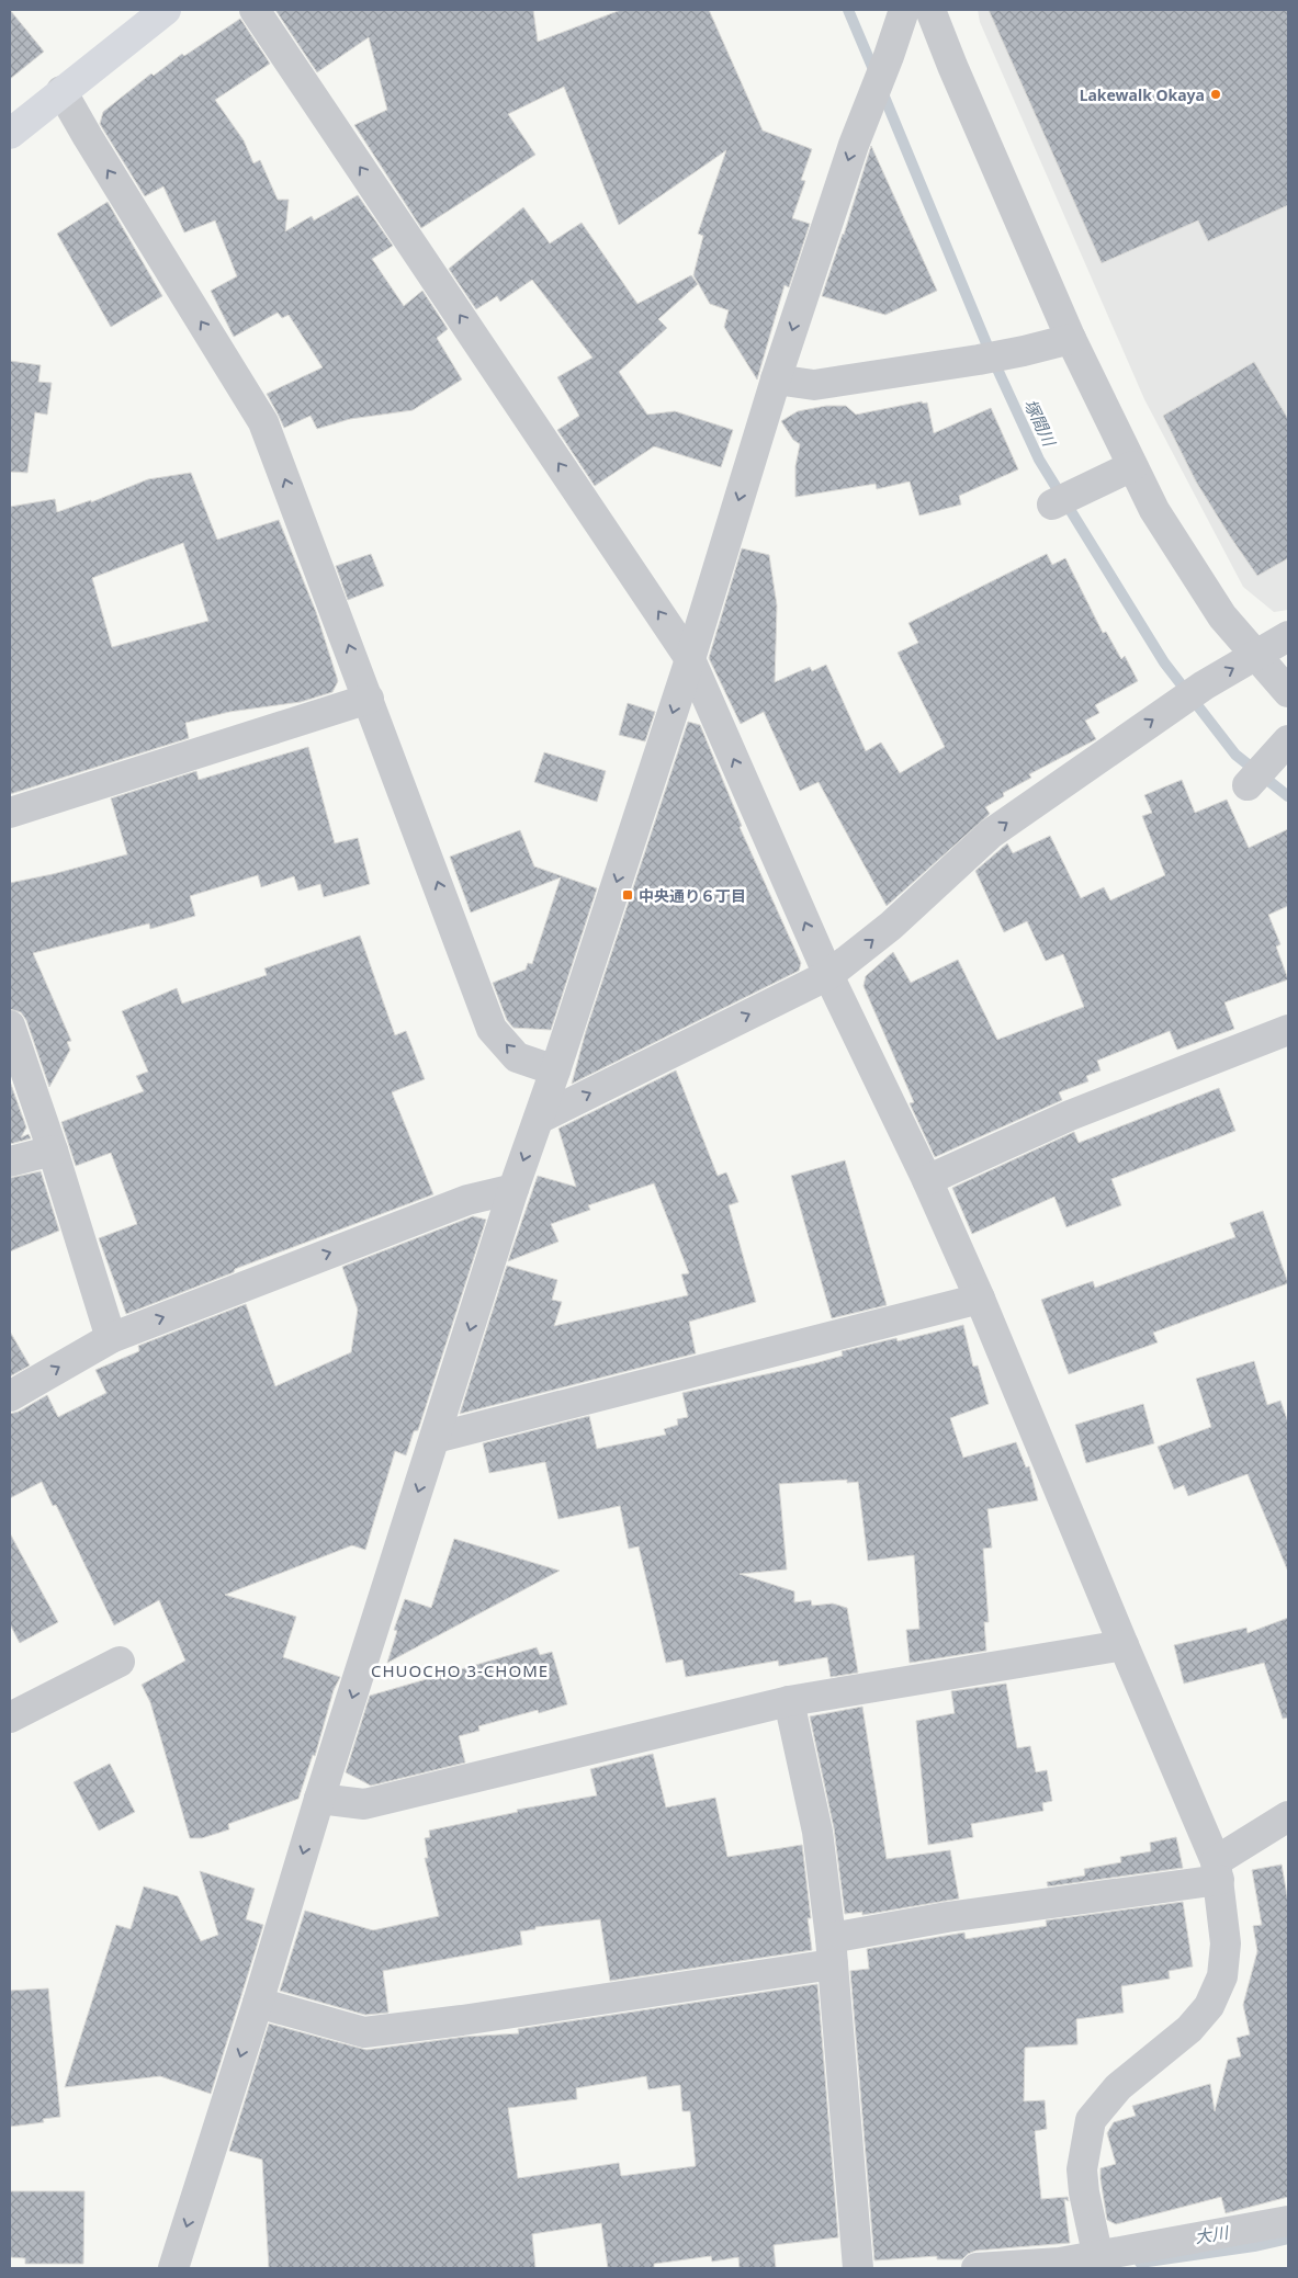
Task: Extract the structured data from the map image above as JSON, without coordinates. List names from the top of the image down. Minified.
{"districts":["CHUOCHO 3-CHOME"],"water":["塚間川","大川"],"places":{"other":["Lakewalk Okaya"],"transit":["中央通り６丁目"]}}
